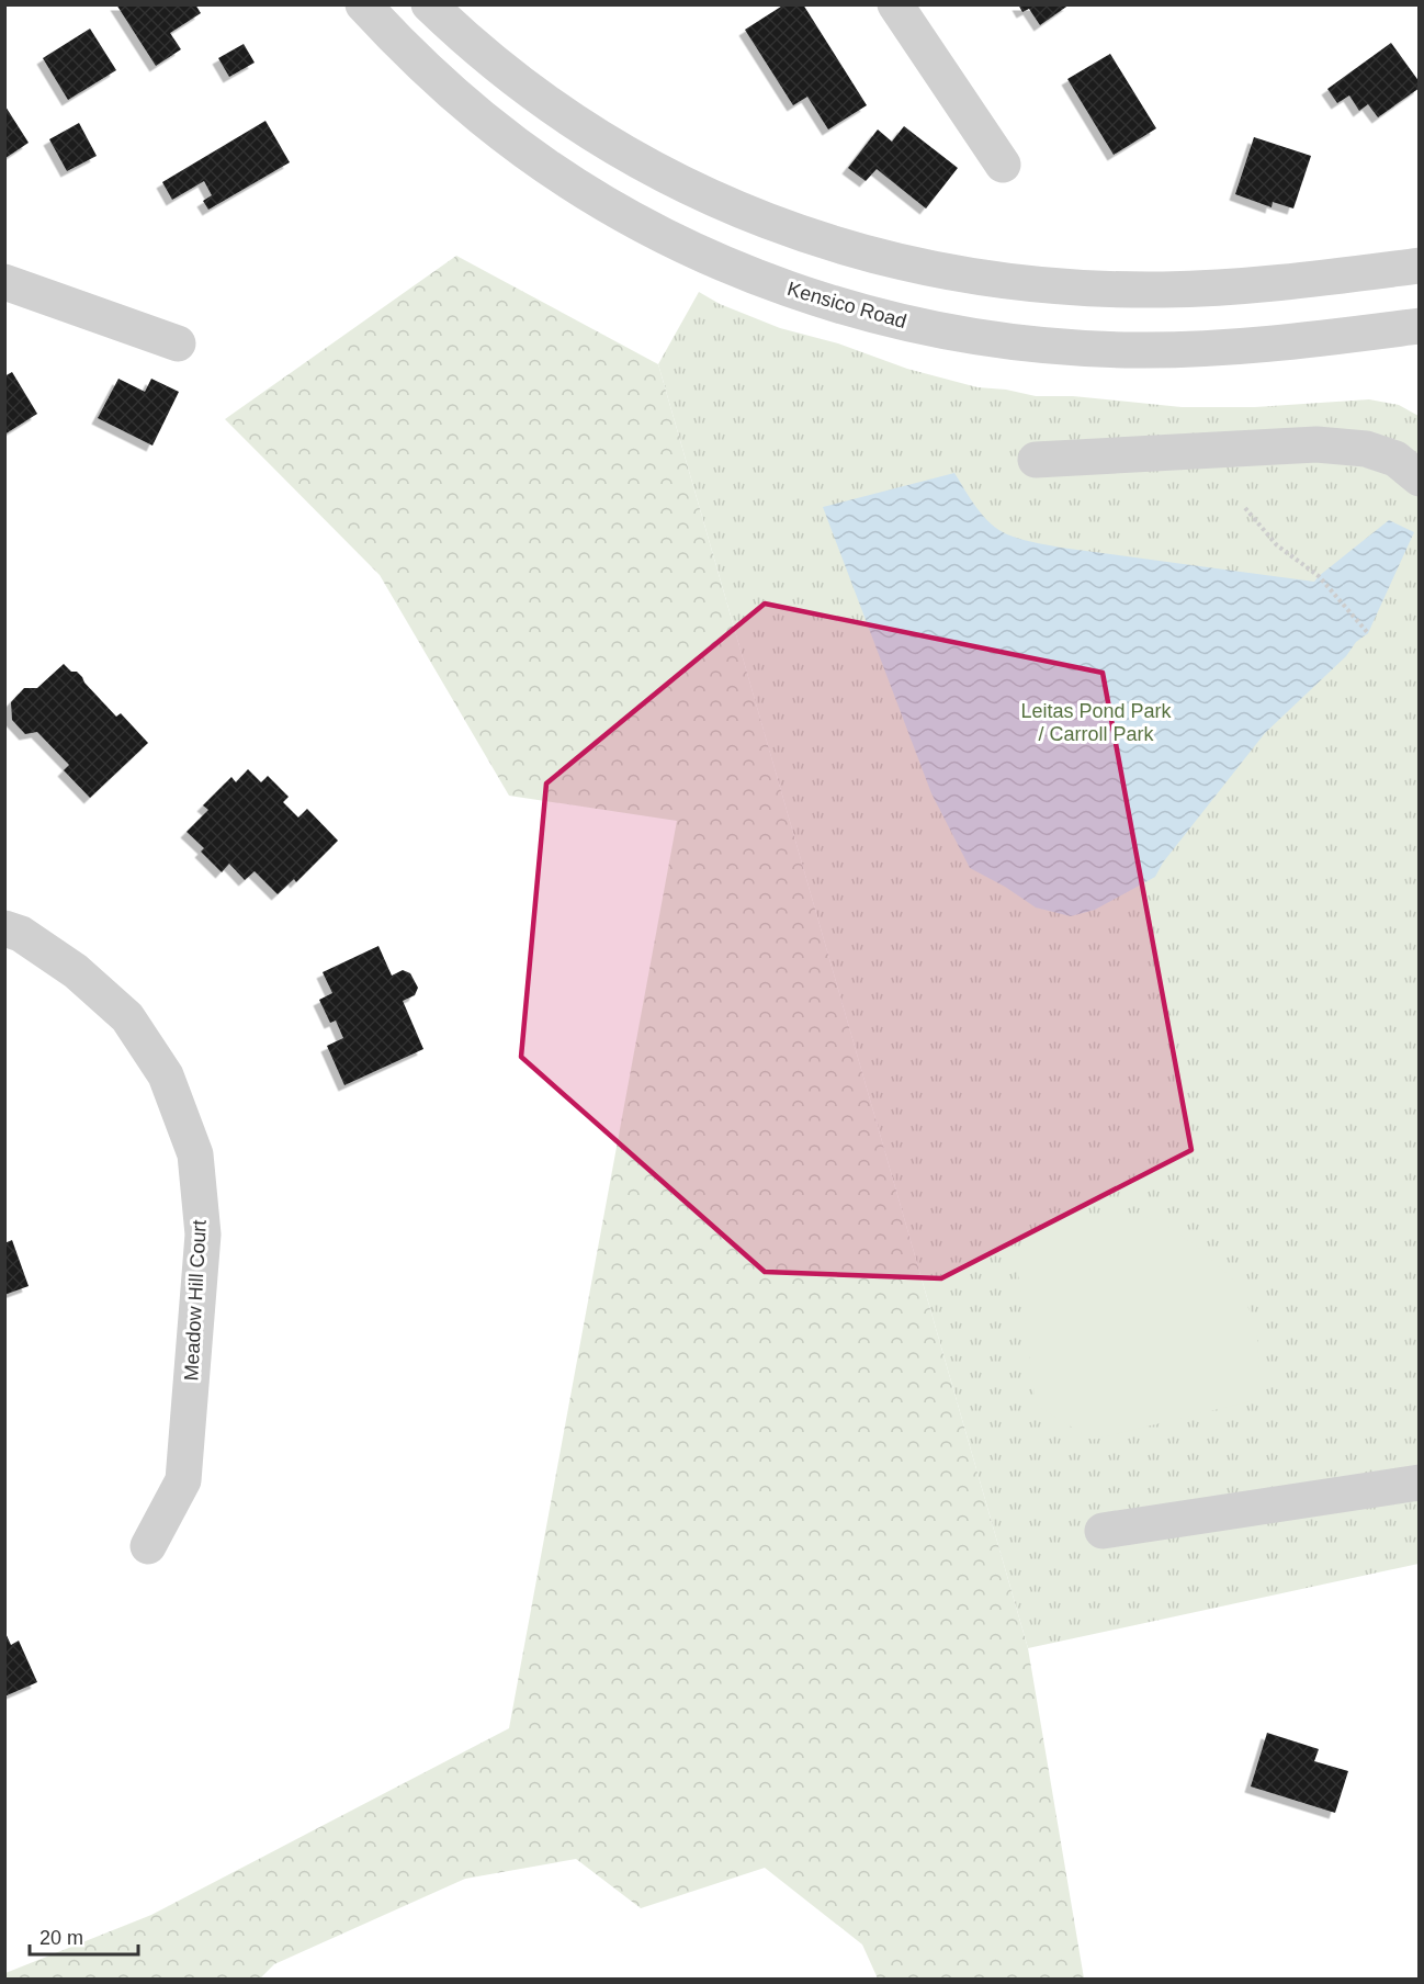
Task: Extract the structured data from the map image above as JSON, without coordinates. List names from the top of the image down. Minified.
{"streets":{"street":["Kensico Road","Meadow Hill Court"]},"parks":["Leitas Pond Park / Carroll Park"],"scale_bar":"20 m"}
